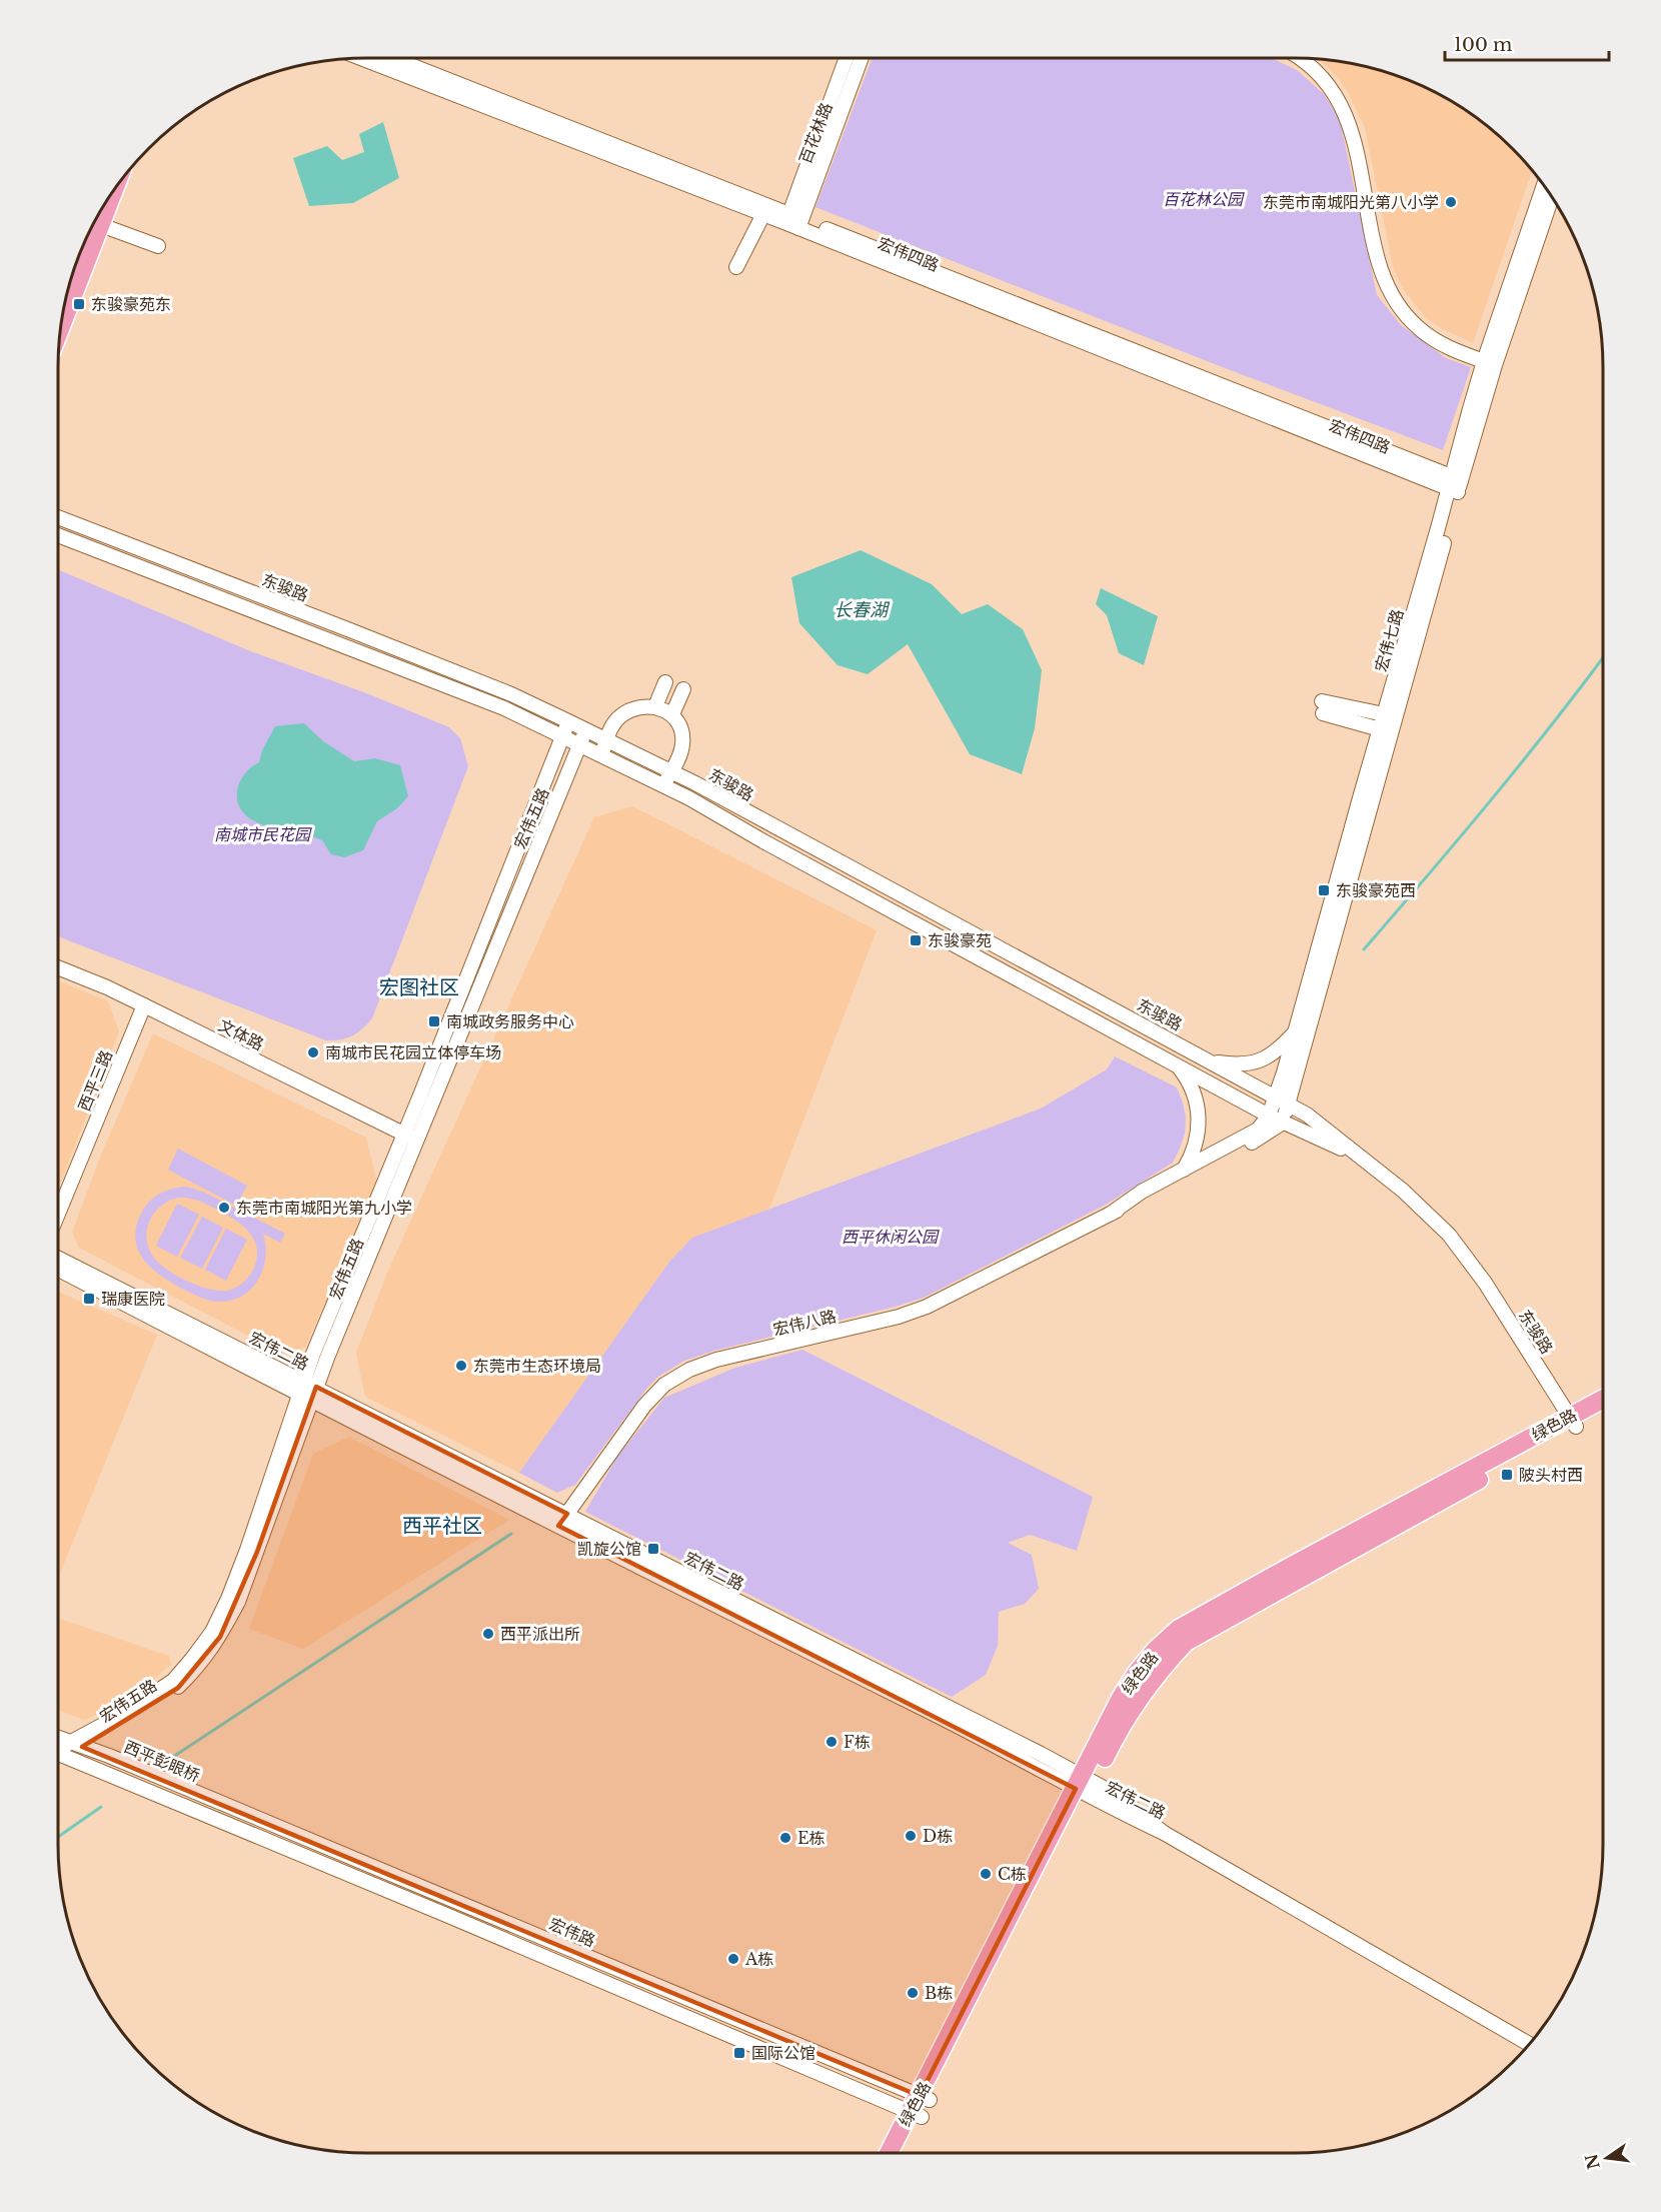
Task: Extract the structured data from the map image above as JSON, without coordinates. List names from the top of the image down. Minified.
{"streets":{"main road":["绿色路"],"street":["百花林路","宏伟四路","东骏路","宏伟七路","宏伟五路","文体路","西平三路","宏伟八路","宏伟二路","西平彭眼桥","宏伟路"]},"crossings":[["百花林路","宏伟四路"],["宏伟四路","宏伟七路"],["东骏路","宏伟七路"],["东骏路","宏伟五路"],["东骏路","宏伟八路"],["东骏路","绿色路"],["宏伟七路","宏伟八路"],["宏伟五路","文体路"],["宏伟五路","宏伟二路"],["宏伟五路","西平彭眼桥"],["文体路","西平三路"],["宏伟八路","宏伟二路"],["宏伟二路","绿色路"],["绿色路","宏伟路"],["西平彭眼桥","宏伟路"]],"districts":["宏图社区","西平社区"],"water":["长春湖"],"parks":["百花林公园","南城市民花园","西平休闲公园"],"places":{"other":["东莞市南城阳光第八小学","南城市民花园立体停车场","东莞市南城阳光第九小学","东莞市生态环境局","西平派出所","F栋","D栋","E栋","C栋","A栋","B栋"],"transit":["东骏豪苑东","东骏豪苑西","东骏豪苑","南城政务服务中心","瑞康医院","陂头村西","凯旋公馆","国际公馆"]},"scale_bar":"100 m","north":"left"}
